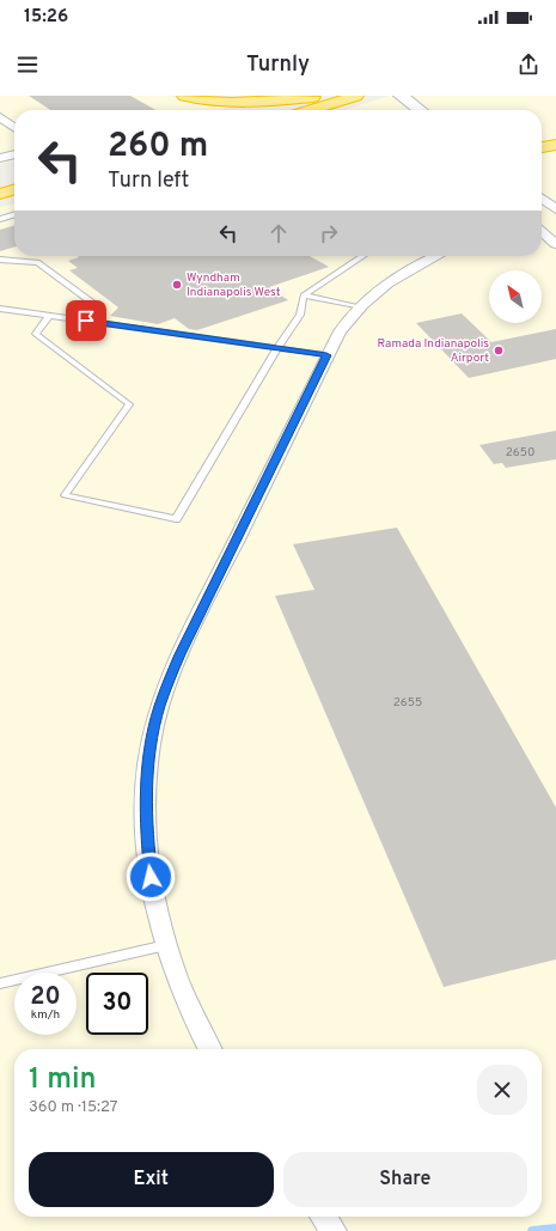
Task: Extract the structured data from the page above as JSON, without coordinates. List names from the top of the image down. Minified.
{"places":["Wyndham Indianapolis West","Ramada Indianapolis Airport"],"house_numbers":["2650","2655"],"north":"top left","page":{"status":"15:26","header":"Turnly","turn":["260 m","Turn left"],"speed":"20 km/h","limit":"30","heading":["1 min","360 m · 15:27"],"buttons":["Exit","Share"]}}
